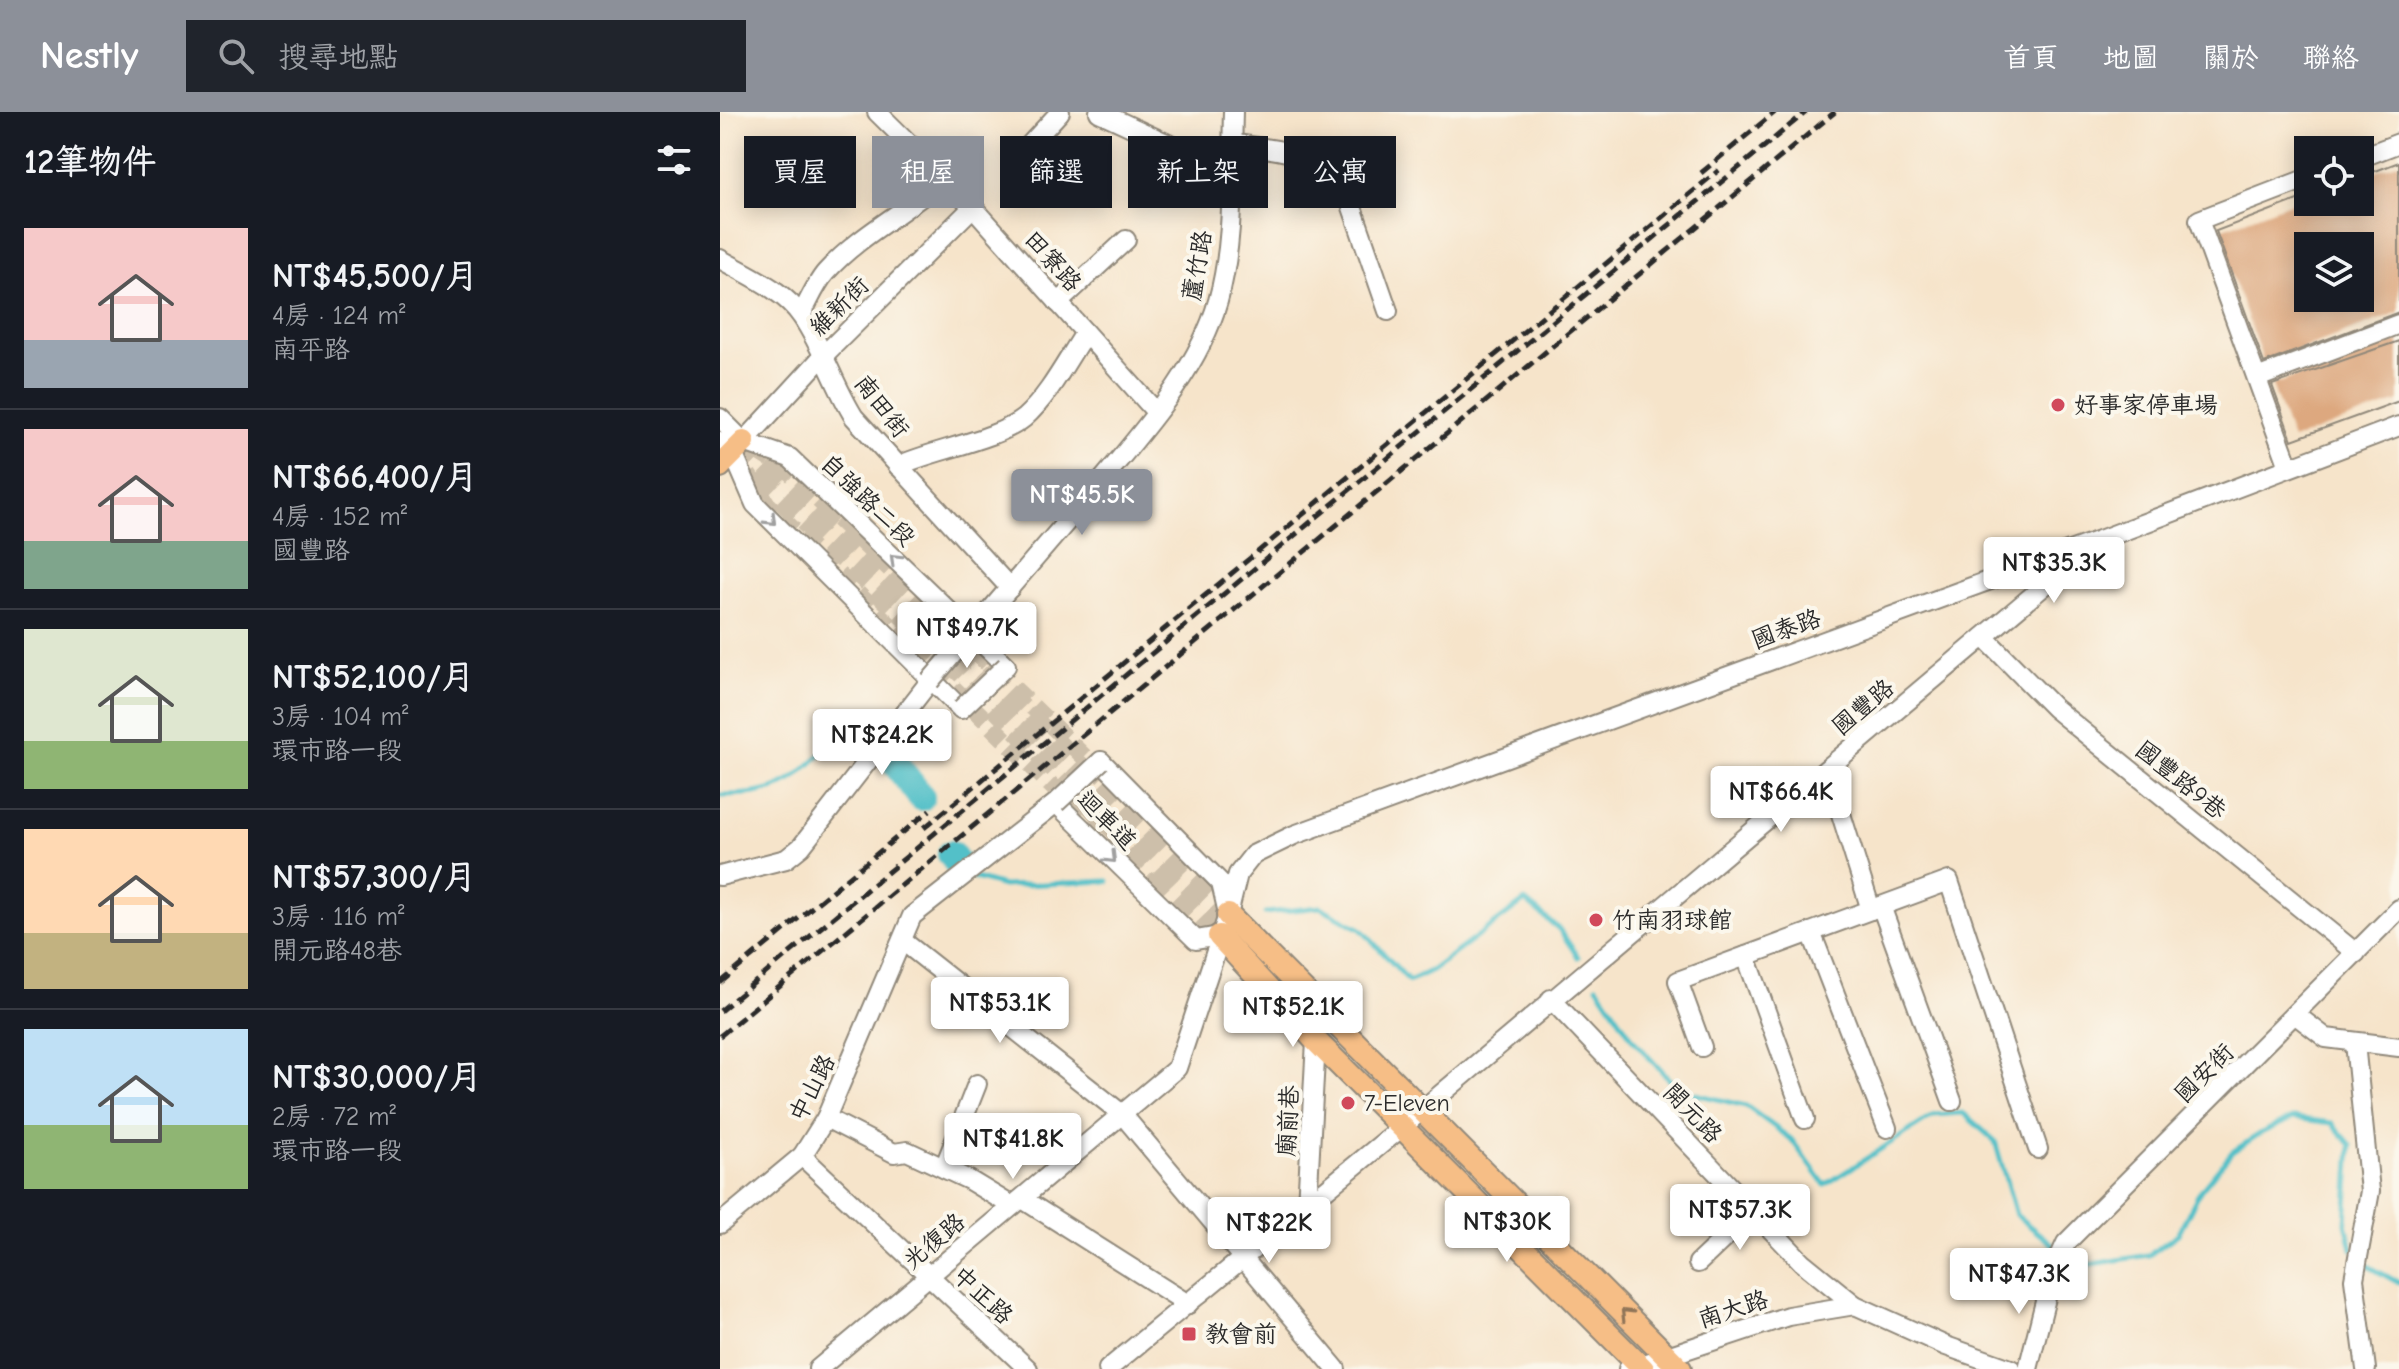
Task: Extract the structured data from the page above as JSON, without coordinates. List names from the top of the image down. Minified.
{"streets":{"street":["田寮路","蘆竹路","維新街","南田街","自強路二段","國泰路","國豐路","國豐路9巷","迴車道","國安街","中山路","開元路","廟前巷","光復路","中正路","南大路"]},"crossings":[["田寮路","蘆竹路"],["蘆竹路","南田街"],["蘆竹路","自強路二段"],["維新街","南田街"],["維新街","自強路二段"],["國泰路","國豐路"],["國泰路","迴車道"],["國泰路","光復路"],["國豐路","國豐路9巷"],["國豐路","開元路"],["國豐路","廟前巷"],["國豐路9巷","國安街"],["迴車道","中山路"],["迴車道","光復路"],["中山路","中正路"],["開元路","南大路"],["光復路","中正路"]],"one_way":["迴車道"],"places":{"other":["好事家停車場","竹南羽球館","7-Eleven"],"transit":["教會前"]},"page":{"header":"Nestly","search":"搜尋地點","nav":["首頁","地圖","關於","聯絡"],"heading":"12筆物件","chip":["買屋","租屋","篩選","新上架","公寓"],"list":[{"name":"NT$45,500/月","note":"4房 · 124 m² · 南平路"},{"name":"NT$66,400/月","note":"4房 · 152 m² · 國豐路"},{"name":"NT$52,100/月","note":"3房 · 104 m² · 環市路一段"},{"name":"NT$57,300/月","note":"3房 · 116 m² · 開元路48巷"},{"name":"NT$30,000/月","note":"2房 · 72 m² · 環市路一段"}],"price":["NT$45.5K","NT$35.3K","NT$49.7K","NT$24.2K","NT$66.4K","NT$53.1K","NT$52.1K","NT$41.8K","NT$57.3K","NT$30K","NT$22K","NT$47.3K"]}}
